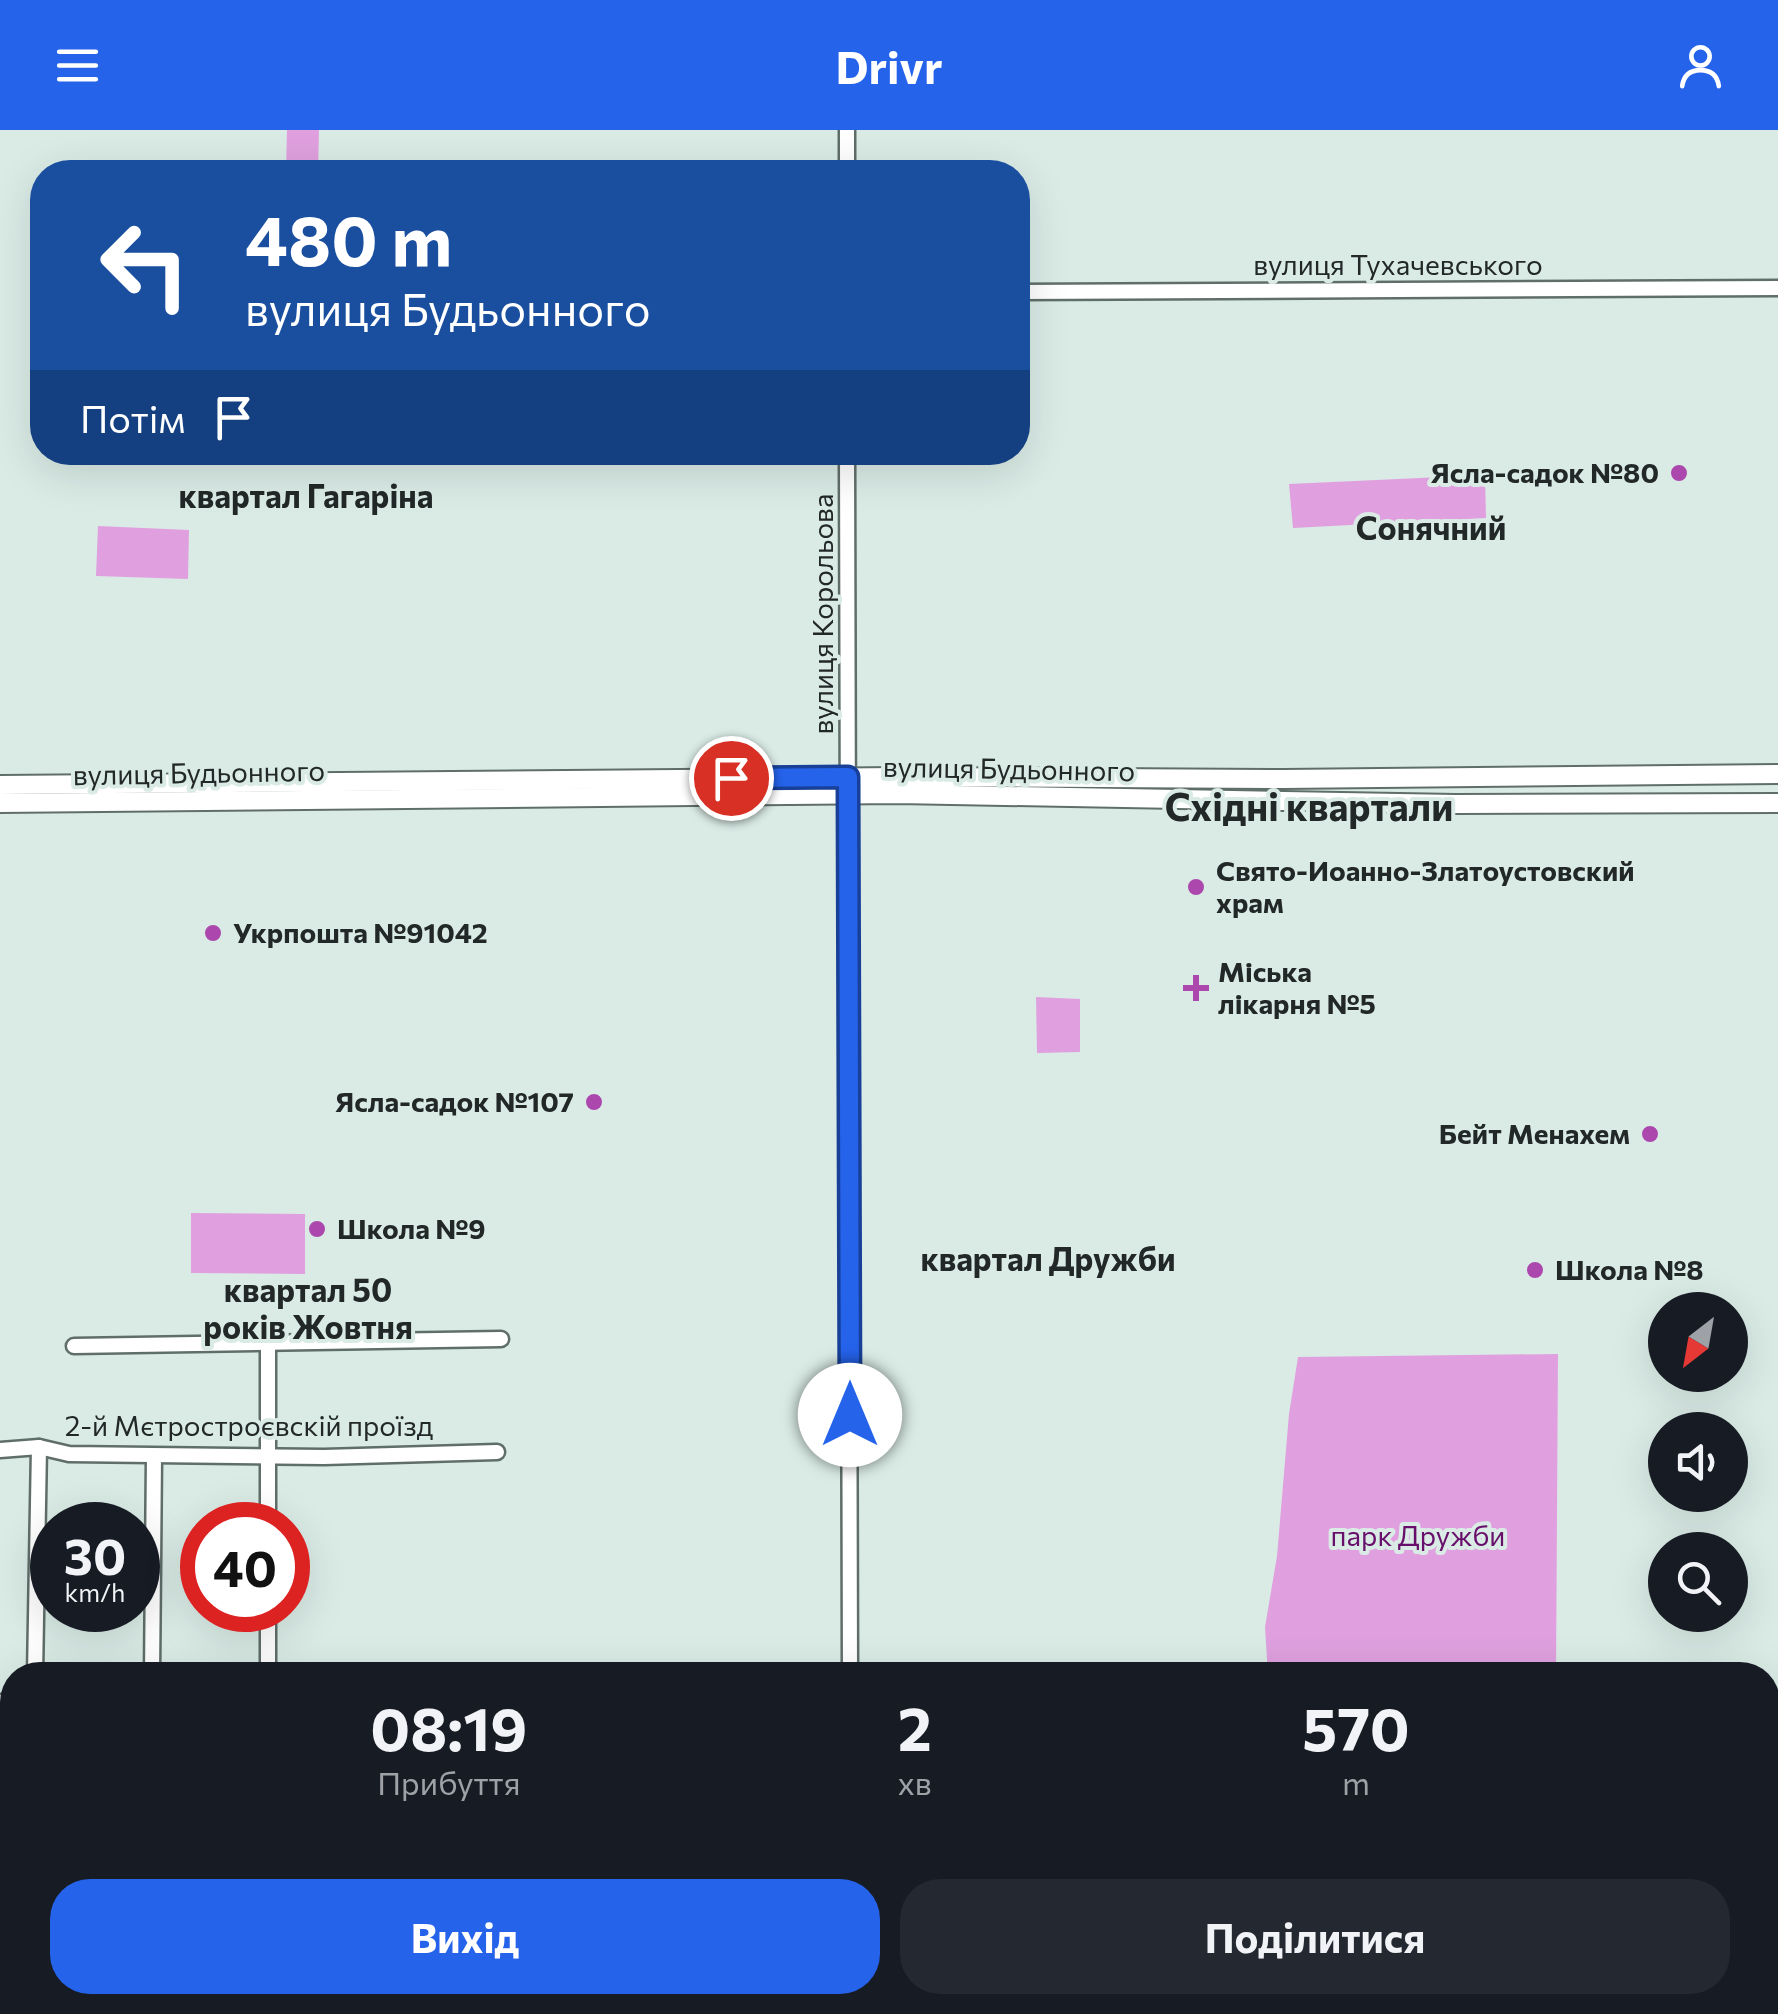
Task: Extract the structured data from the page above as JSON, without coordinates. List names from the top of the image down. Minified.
{"streets":{"main road":["вулиця Будьонного"],"street":["вулиця Тухачевського","вулиця Корольова","2-й Мєтростроєвскій проїзд"]},"crossings":[["вулиця Корольова","вулиця Будьонного"]],"districts":["квартал Гагаріна","Сонячний","Східні квартали","квартал Дружби","квартал 50 років Жовтня"],"parks":["парк Дружби"],"places":{"other":["Ясла-садок №80","Свято-Иоанно-Златоустовский храм","Укрпошта №91042","Ясла-садок №107","Бейт Менахем","Школа №9","Школа №8"],"health":["Міська лікарня №5"]},"north":"bottom left","page":{"header":"Drivr","turn":["480 m","вулиця Будьонного"],"then":"Потім","speed":"30 km/h","limit":"40","eta":["08:19","Прибуття","2","хв","570","m"],"buttons":["Вихід","Поділитися"]}}
